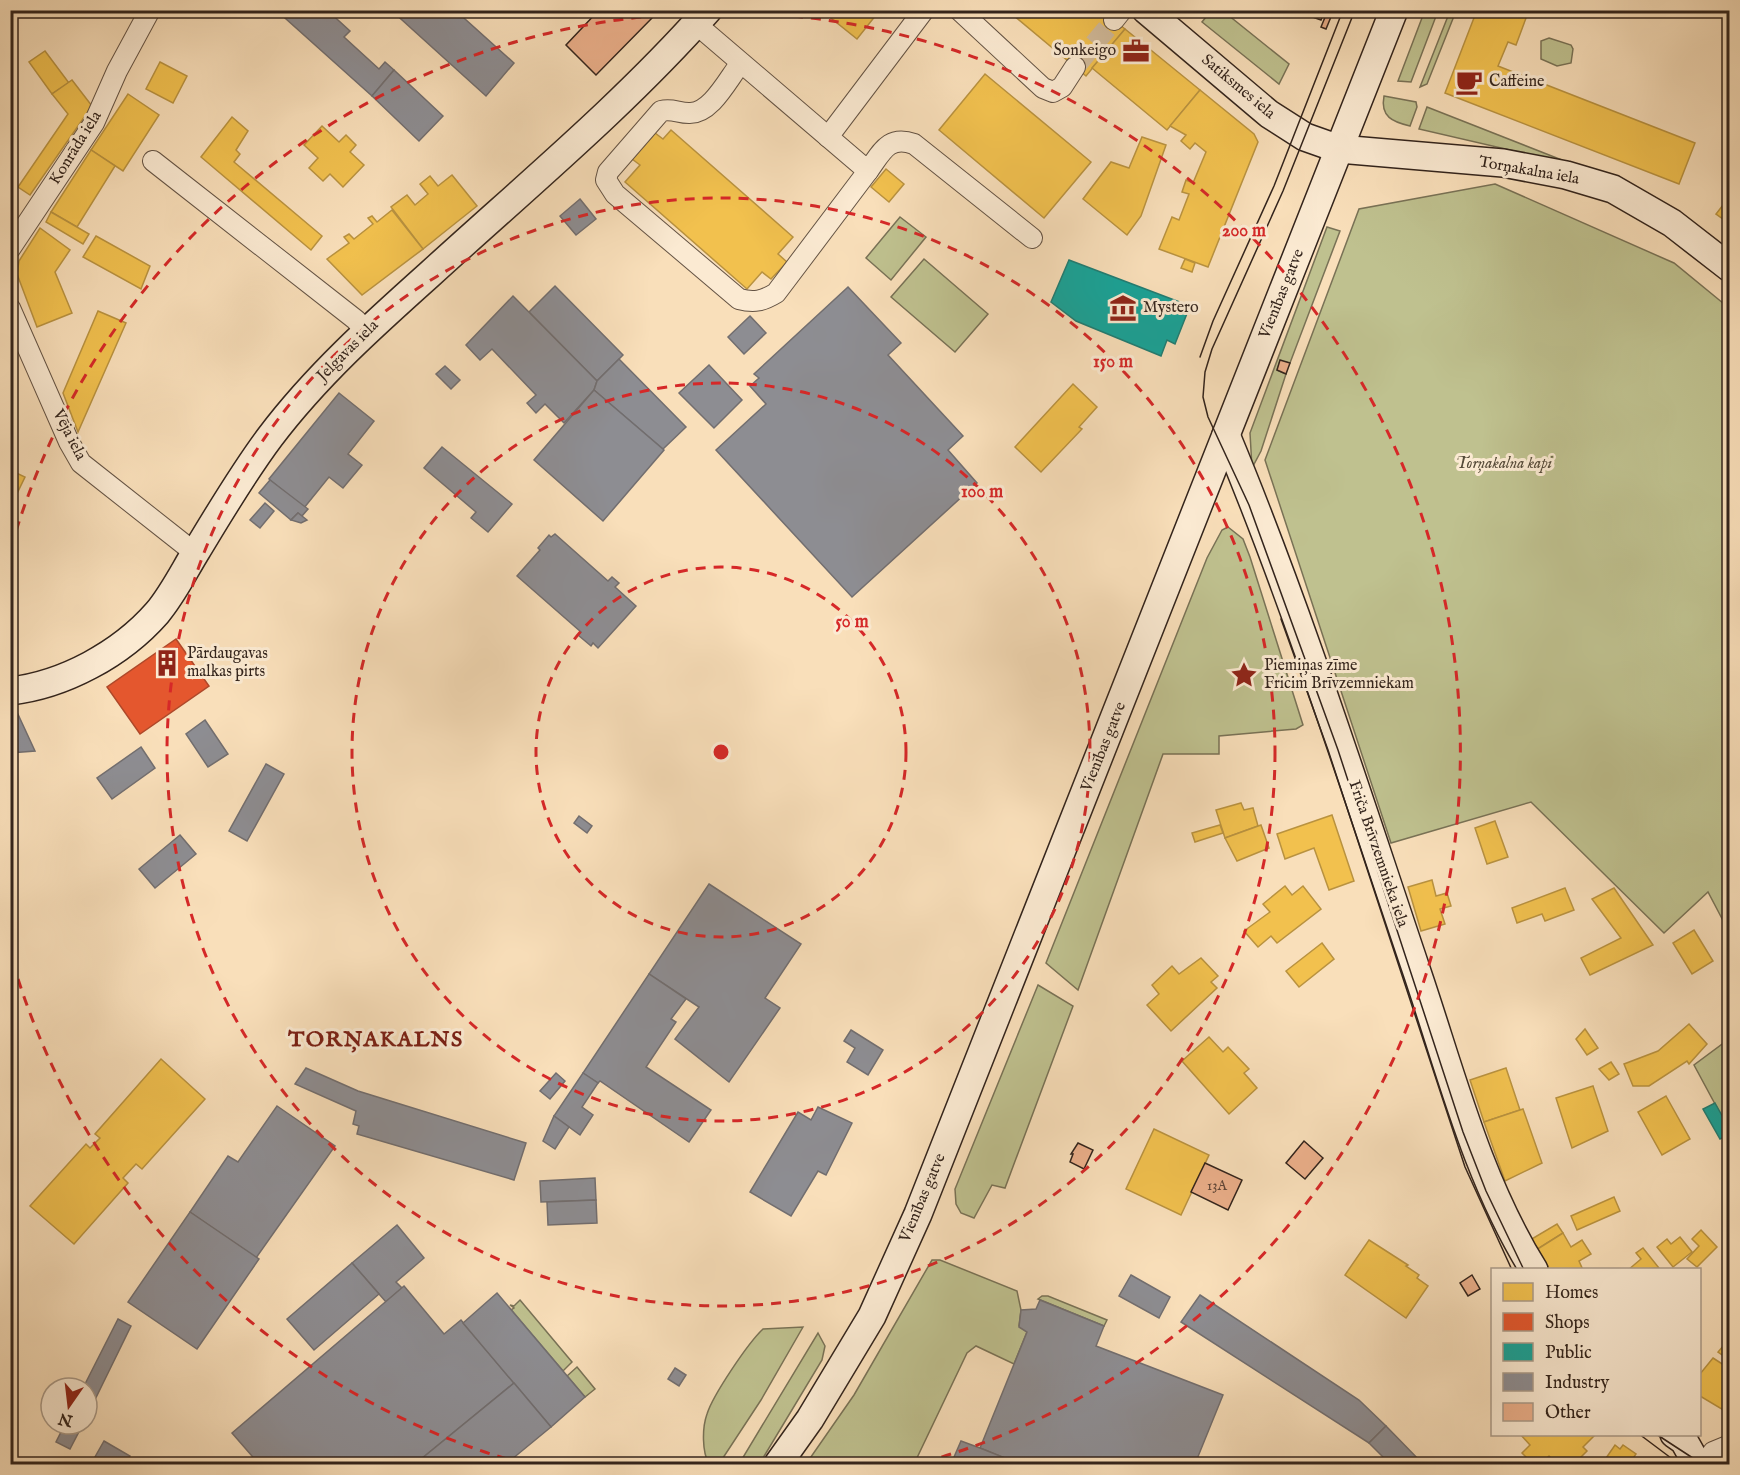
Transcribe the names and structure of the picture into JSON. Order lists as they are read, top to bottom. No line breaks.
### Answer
{"streets":{"street":["Satiksmes iela","Konrāda iela","Torņakalna iela","Vienības gatve","Jelgavas iela","Vēja iela","Friča Brīvzemnieka iela"]},"crossings":[["Satiksmes iela","Torņakalna iela"],["Satiksmes iela","Vienības gatve"],["Torņakalna iela","Vienības gatve"],["Vienības gatve","Friča Brīvzemnieka iela"],["Jelgavas iela","Vēja iela"]],"districts":["TORŅAKALNS"],"parks":["Torņakalna kapi"],"places":{"office":["Sonkeigo"],"cafe":["Caffeine"],"museum":["Mystero"],"building":["Pārdaugavas malkas pirts"],"place":["Piemiņas zīme Fricim Brīvzemniekam"]},"house_numbers":["13A"],"legend":["Homes","Shops","Public","Industry","Other"],"north":"bottom","rings":["200 m","150 m","100 m","50 m"]}
